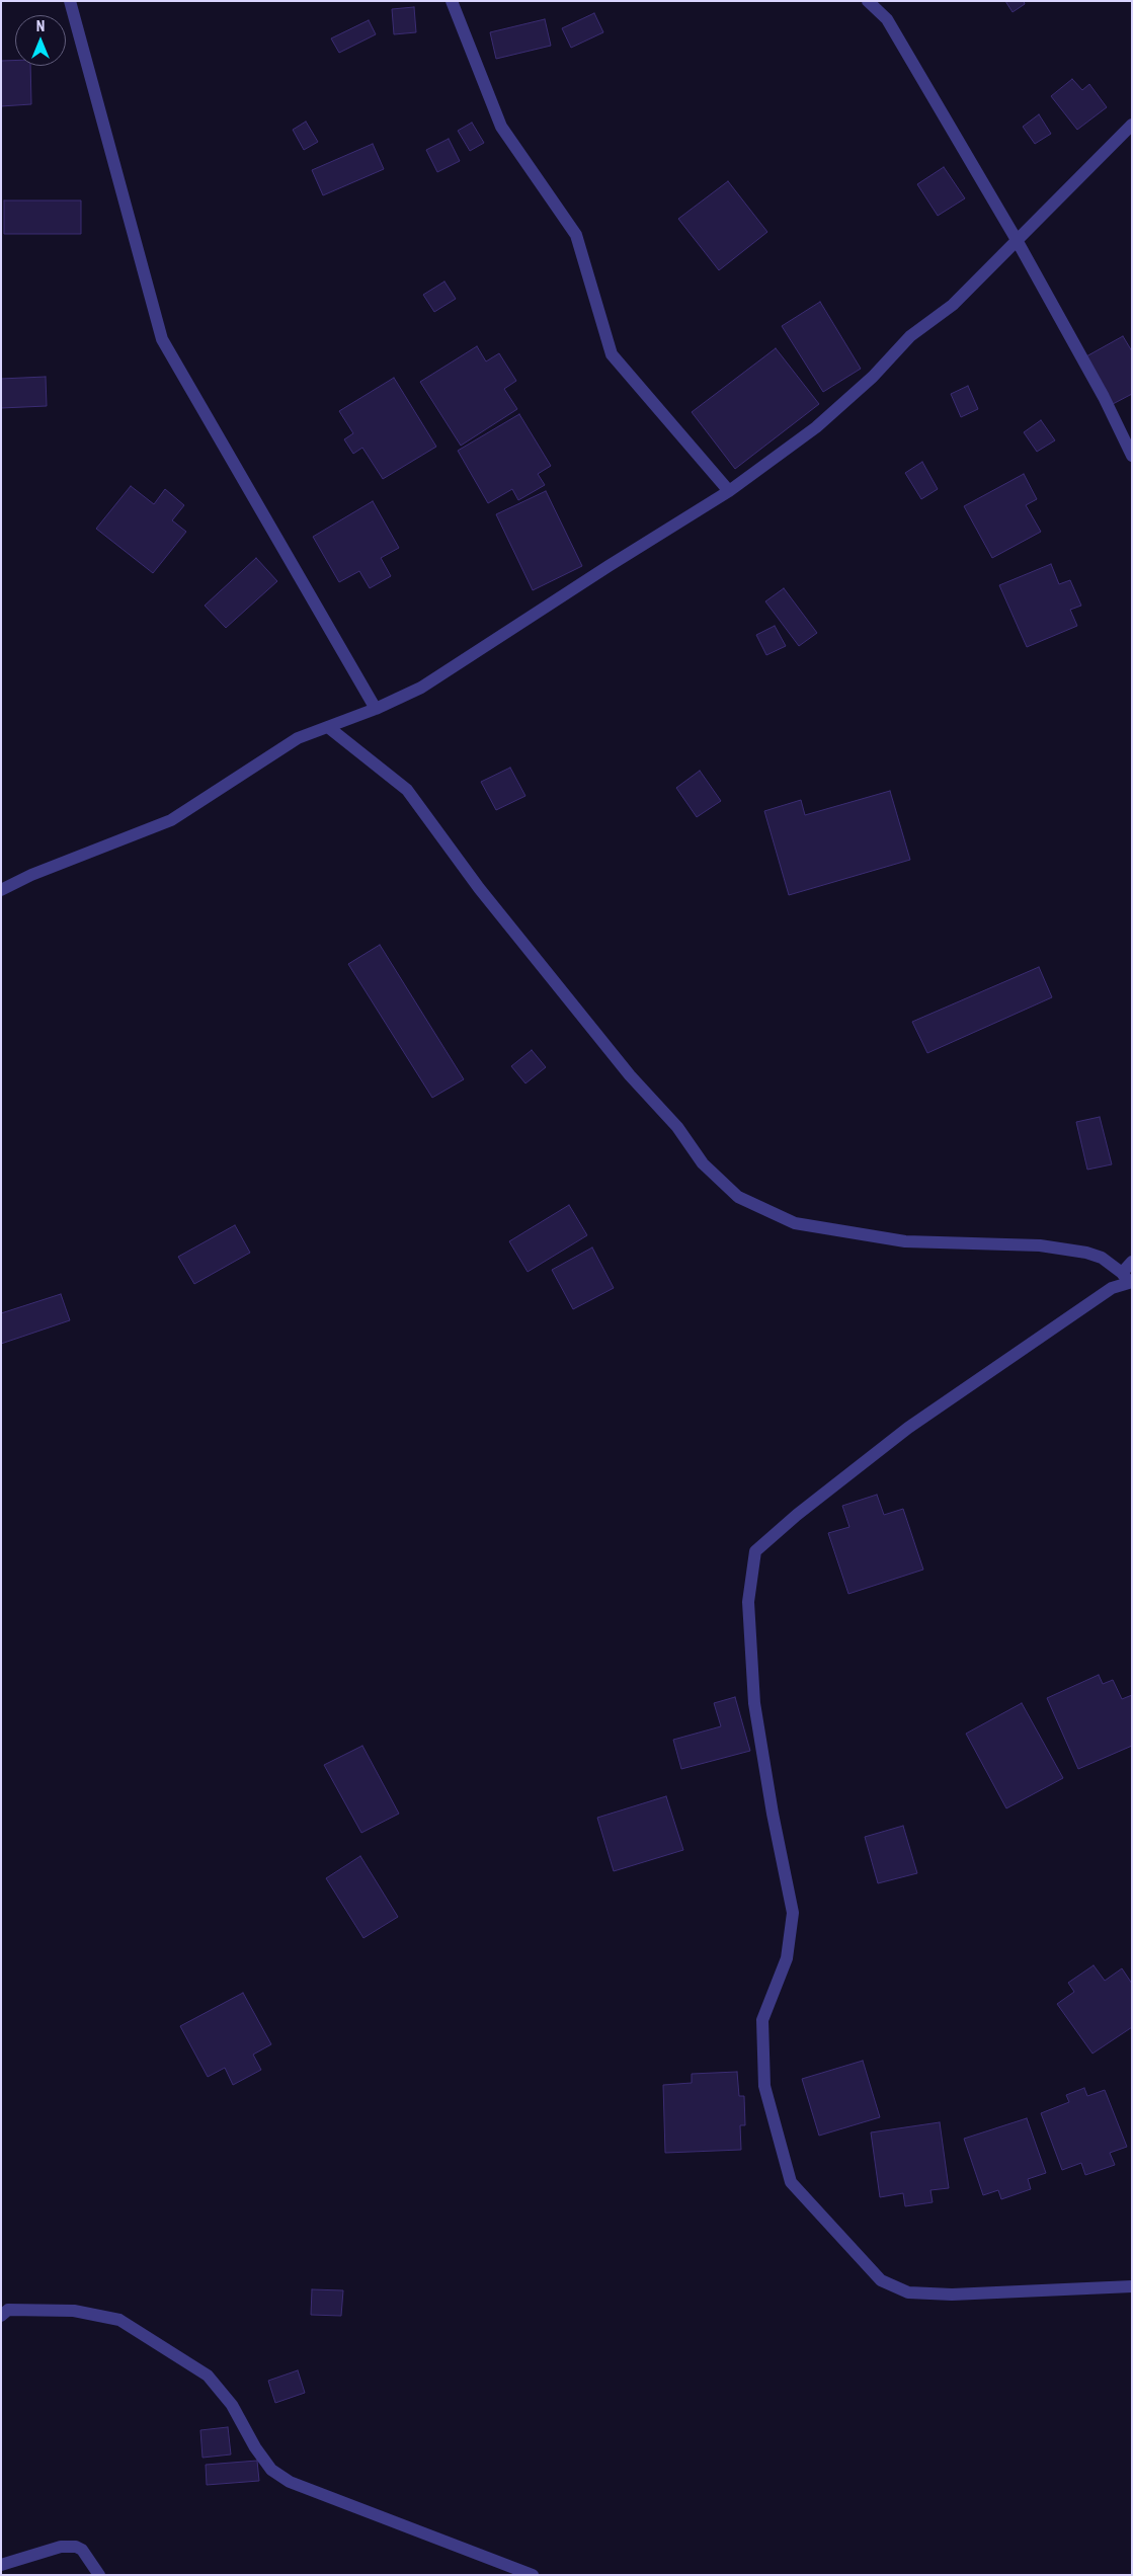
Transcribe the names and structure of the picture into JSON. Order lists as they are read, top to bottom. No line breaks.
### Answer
{"north":"top"}
